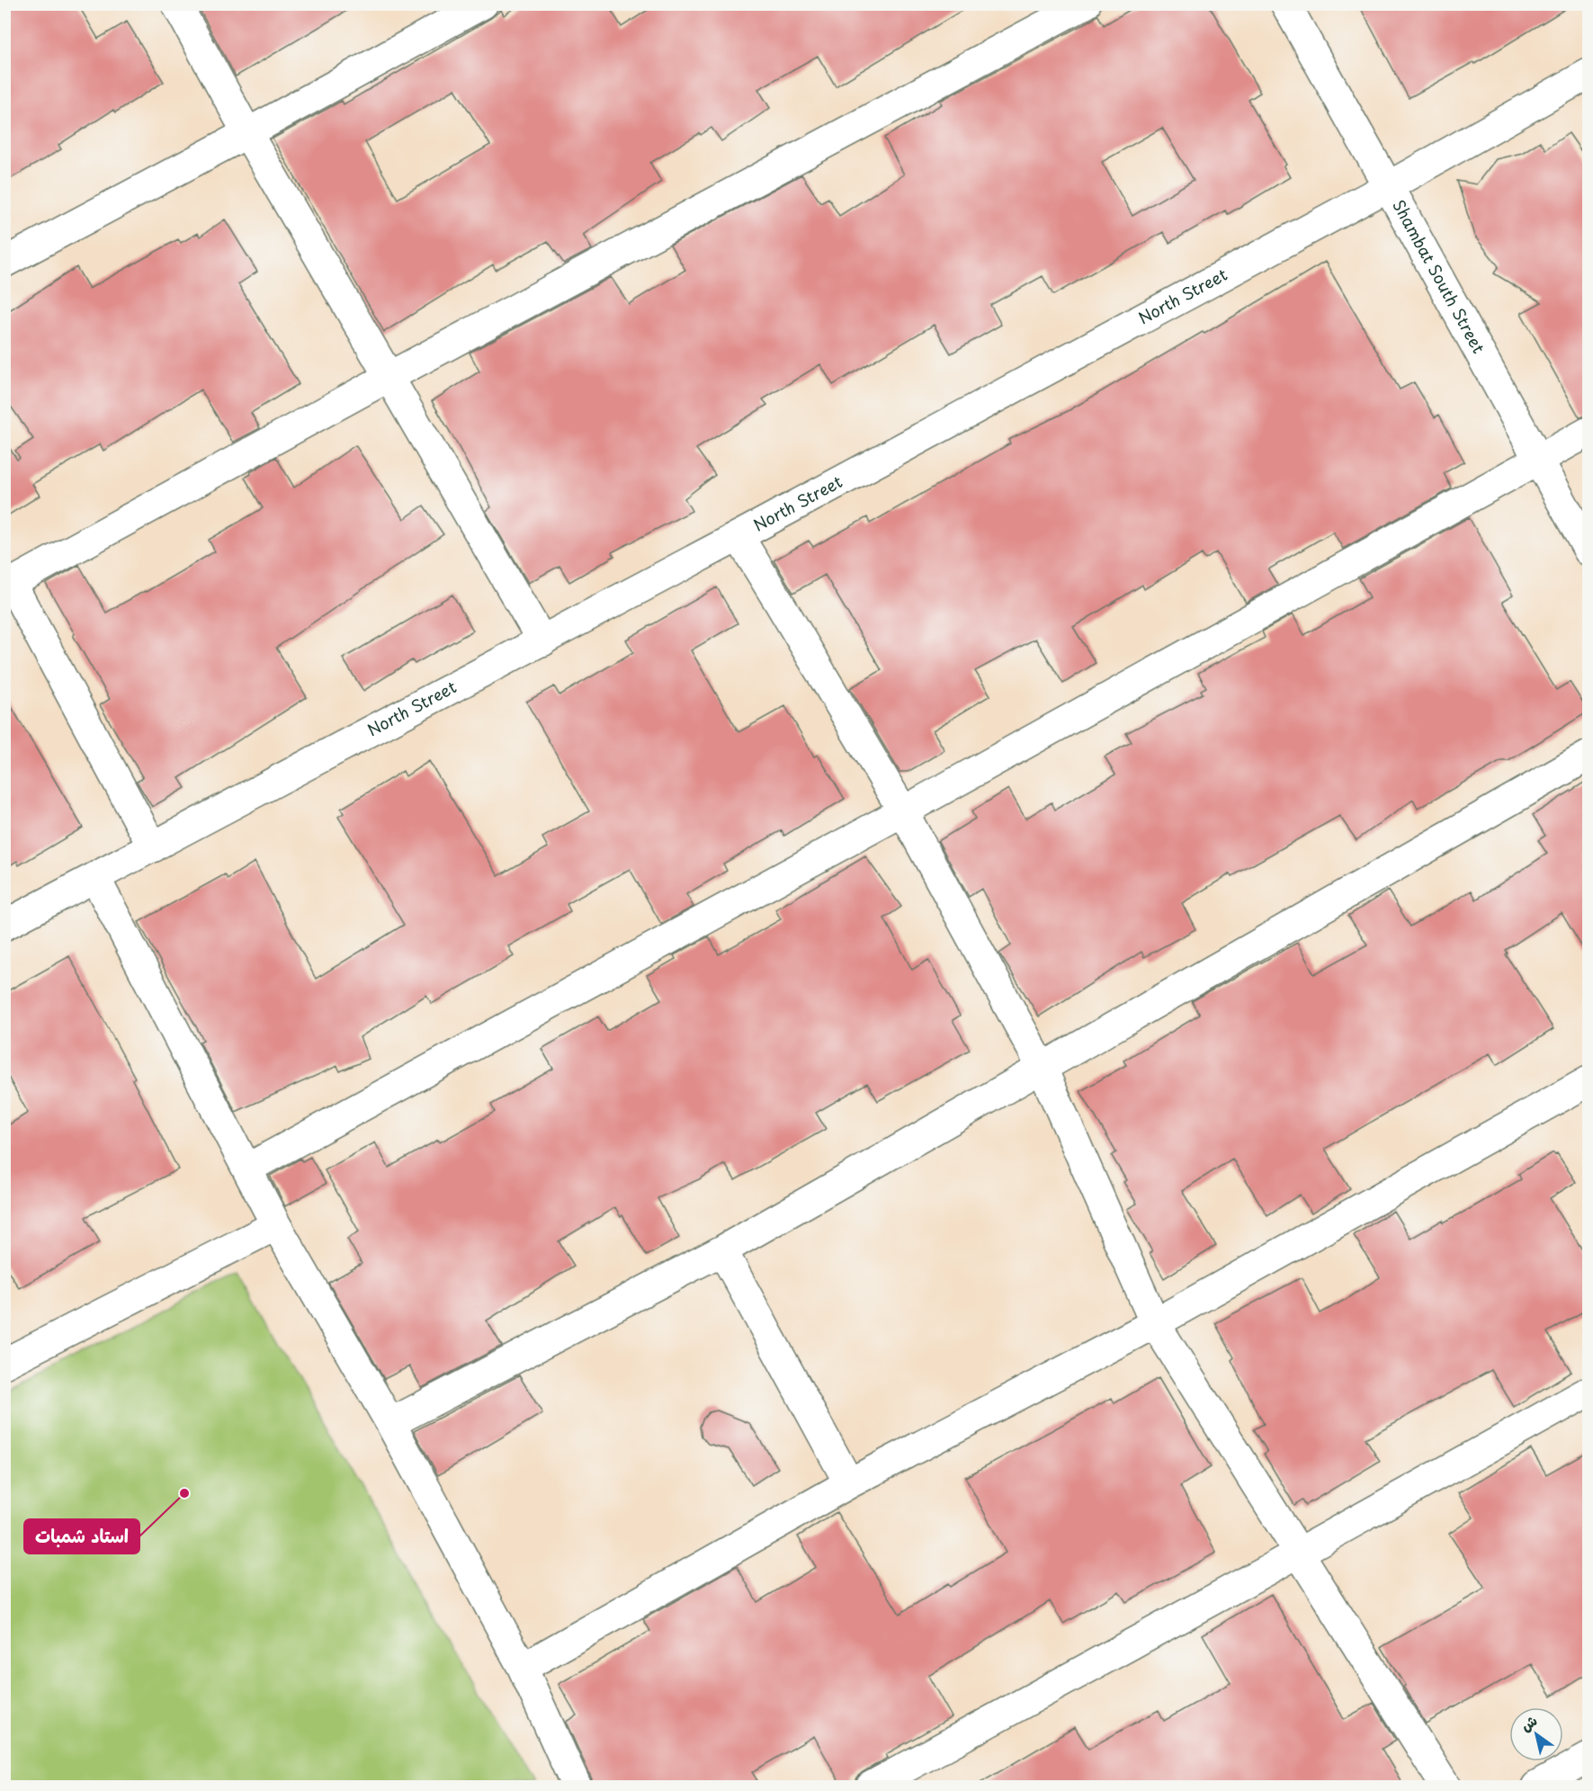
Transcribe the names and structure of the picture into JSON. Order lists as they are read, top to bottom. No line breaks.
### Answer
{"streets":{"street":["Shambat South Street","North Street"]},"crossings":[["Shambat South Street","North Street"]],"places":["استاد شمبات"],"north":"top left"}
